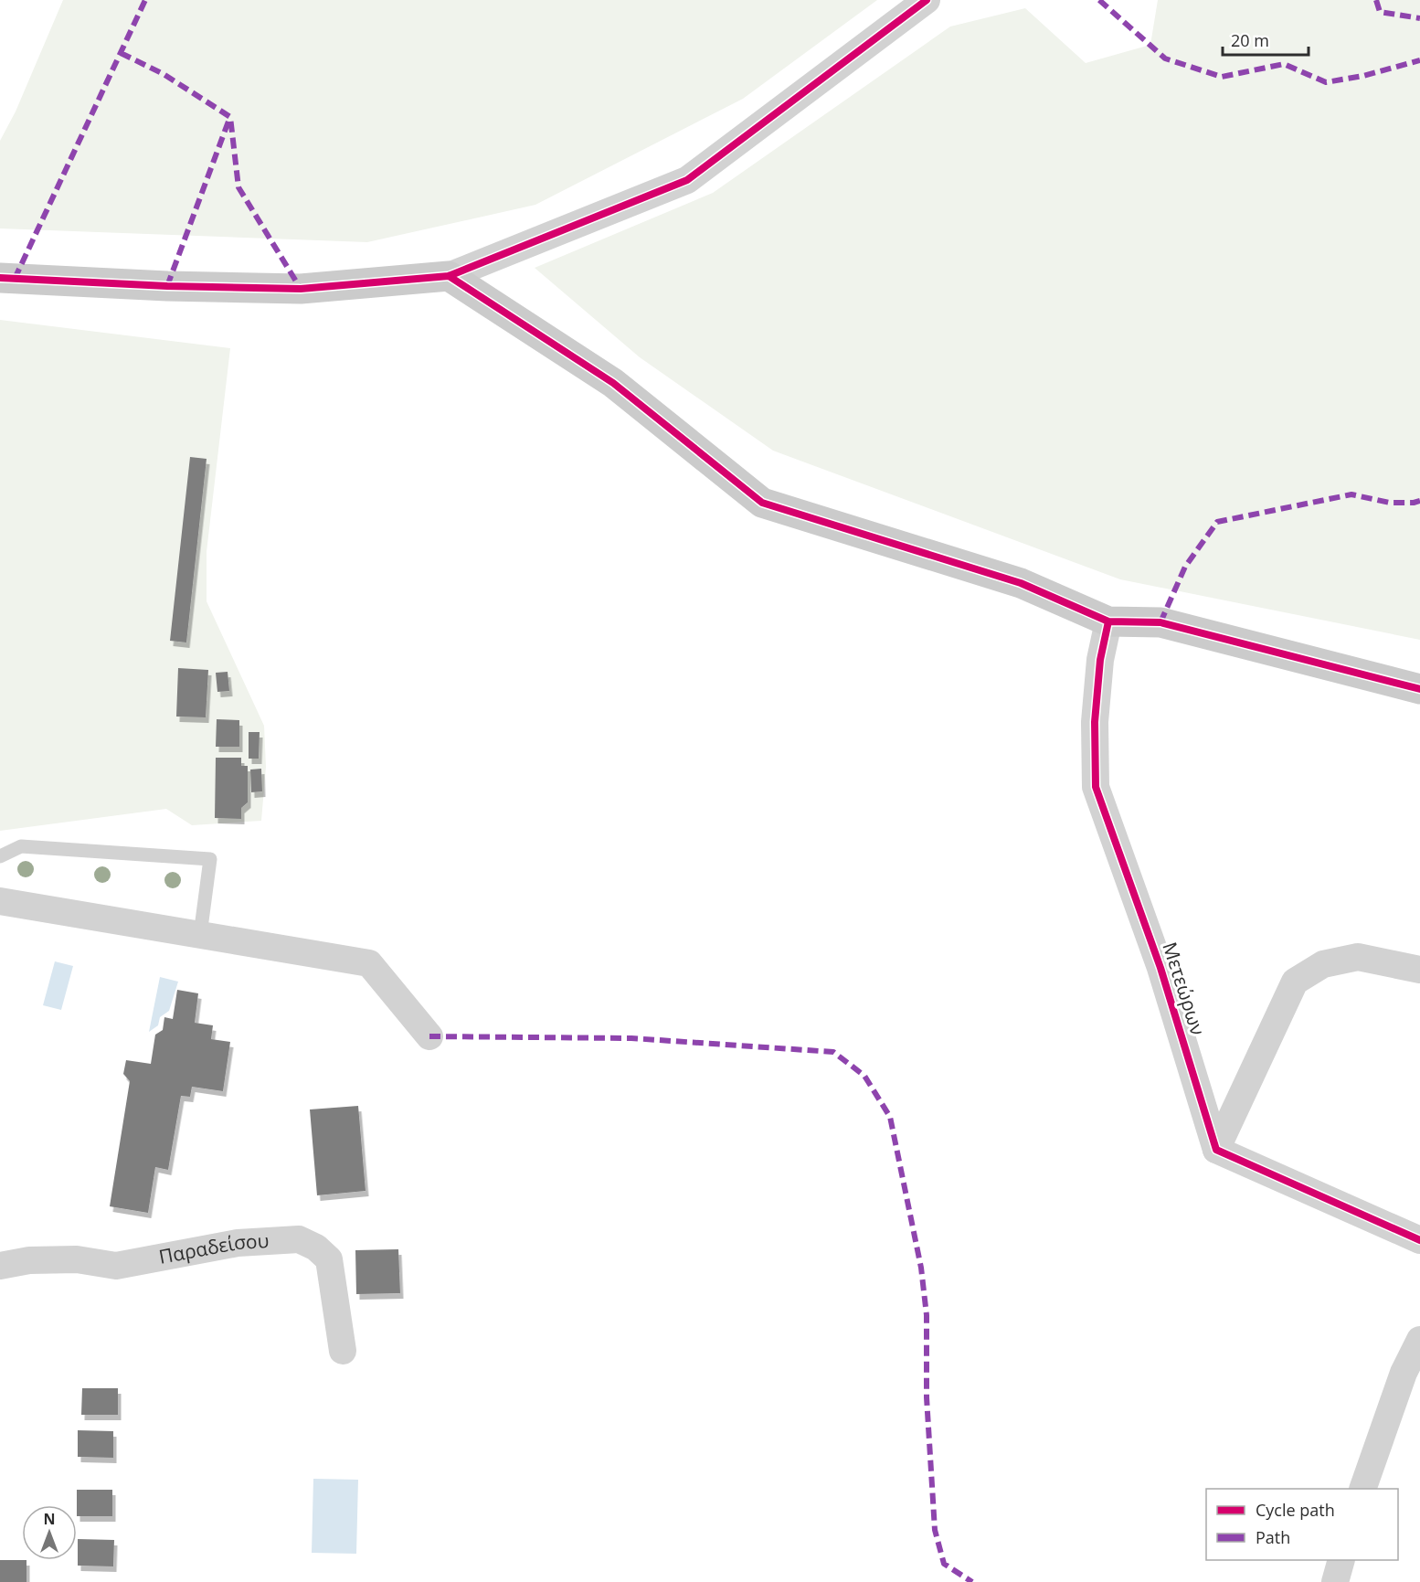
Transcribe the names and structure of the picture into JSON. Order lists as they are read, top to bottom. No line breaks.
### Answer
{"streets":{"street":["Μετεώρων","Παραδείσου"]},"legend":["Cycle path","Path"],"scale_bar":"20 m","north":"top"}
